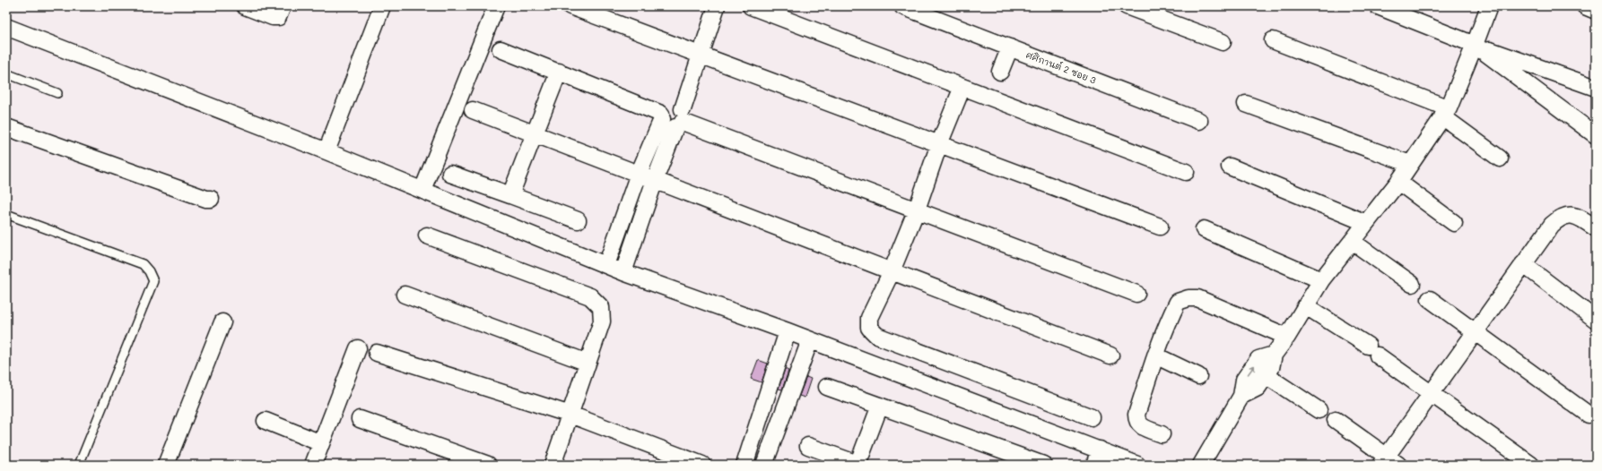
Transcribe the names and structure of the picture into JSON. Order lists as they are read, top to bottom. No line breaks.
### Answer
{"streets":{"street":["ศศิกานต์ 2 ซอย 3"]}}
